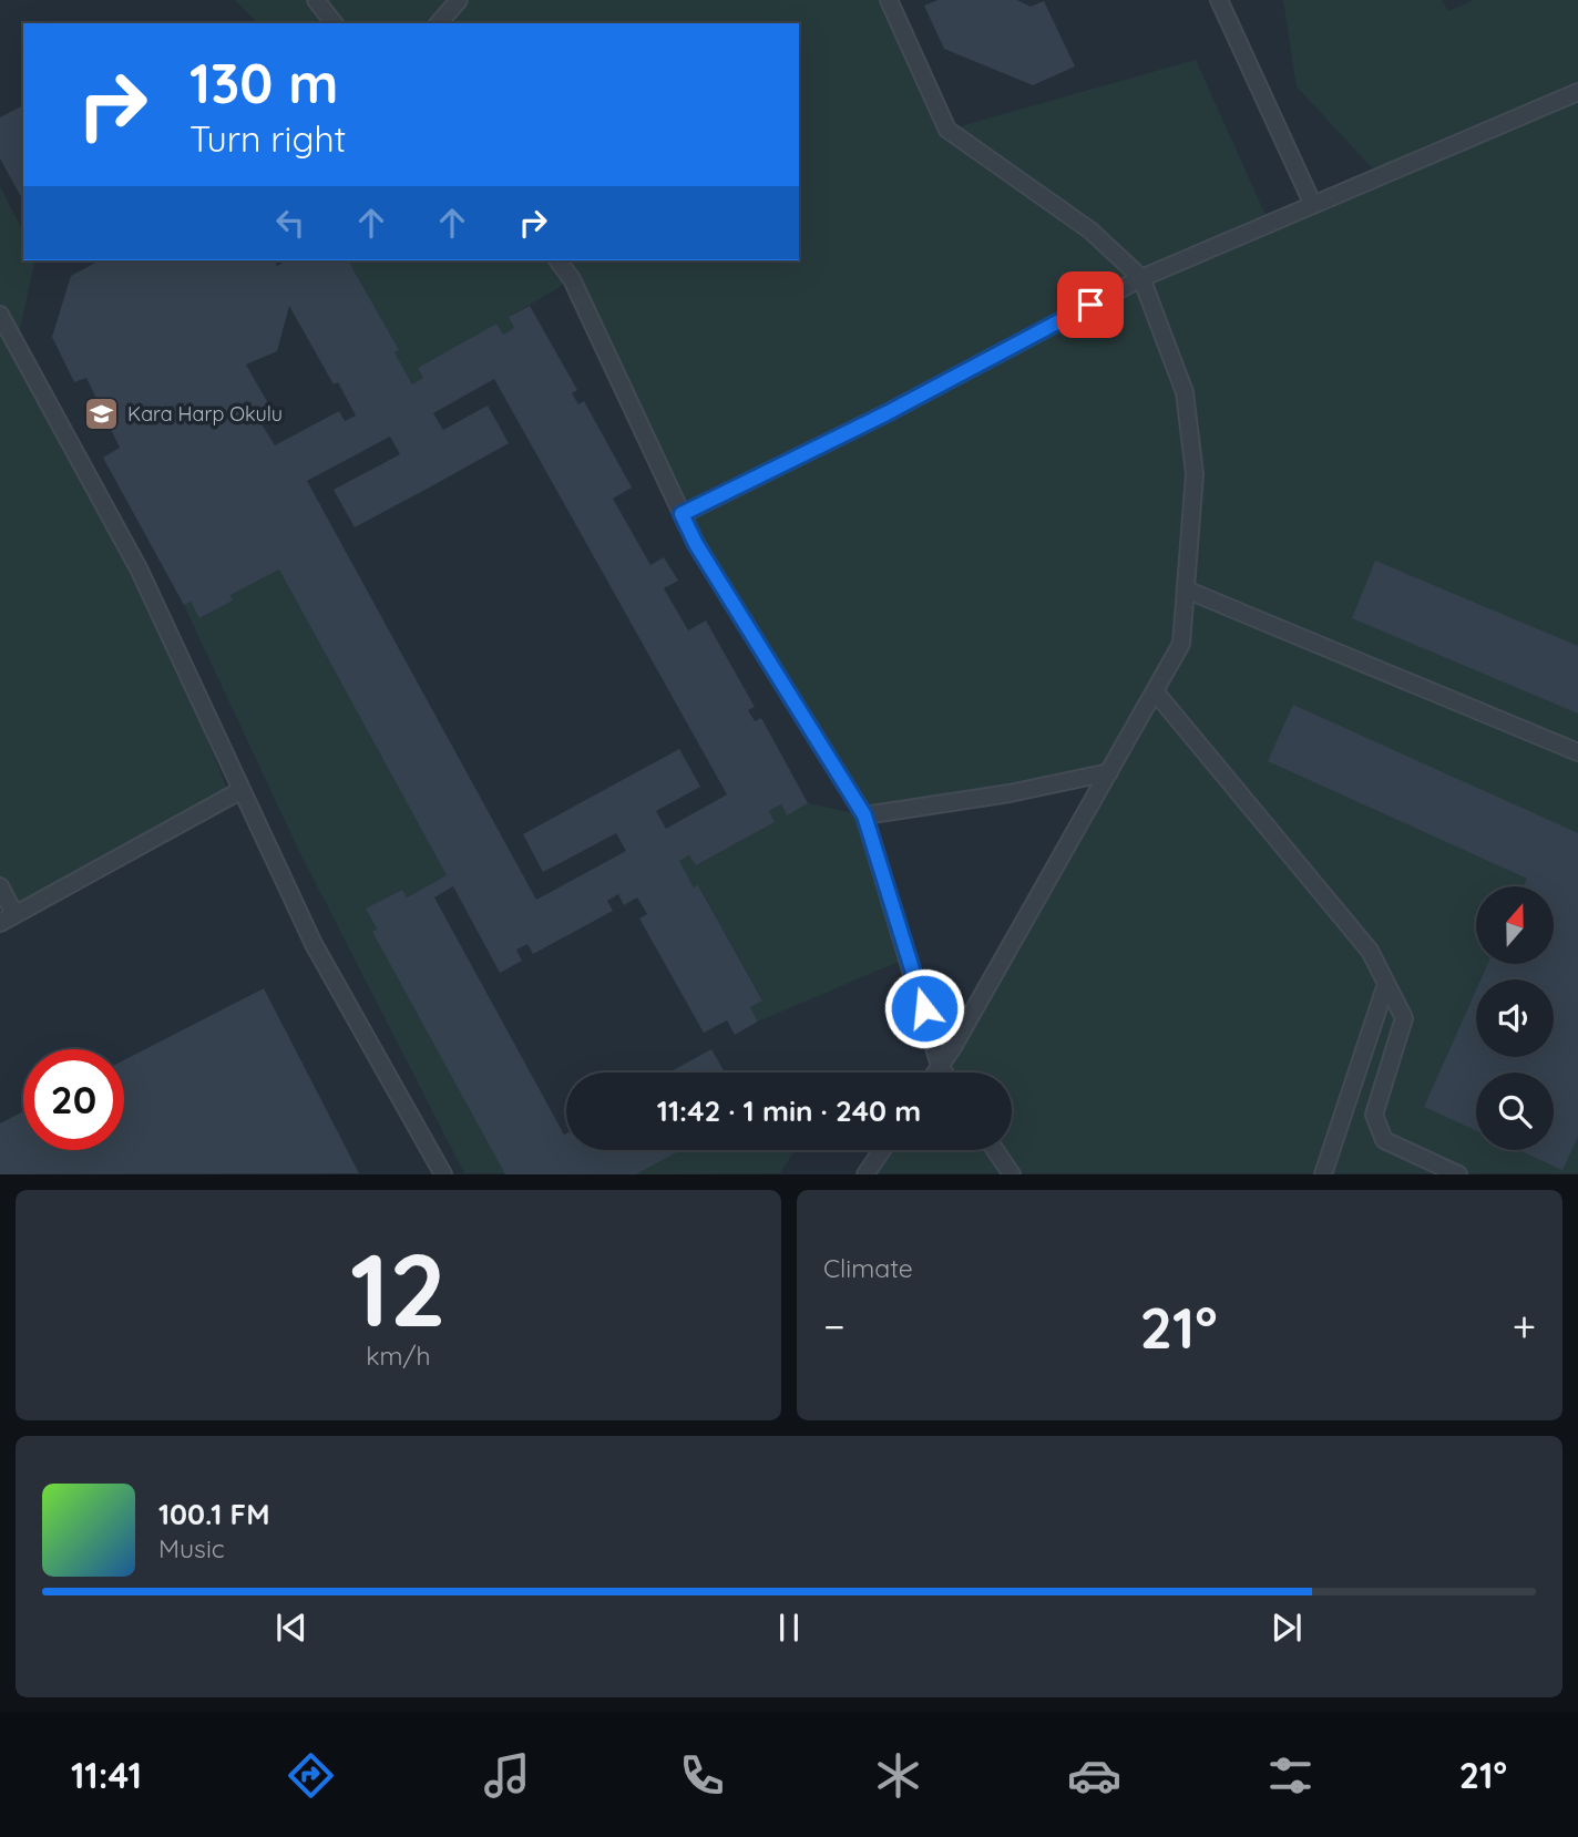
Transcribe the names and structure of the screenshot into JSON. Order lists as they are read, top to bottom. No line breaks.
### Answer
{"places":{"school or university":["Kara Harp Okulu"]},"north":"top","page":{"turn":["130 m","Turn right"],"limit":"20","trip":"11:42 · 1 min · 240 m","tile":[["12","km/h"],"Climate"],"heat":["−","21°","+"],"song":["100.1 FM","Music"],"tabs":["11:41","21°"]}}
